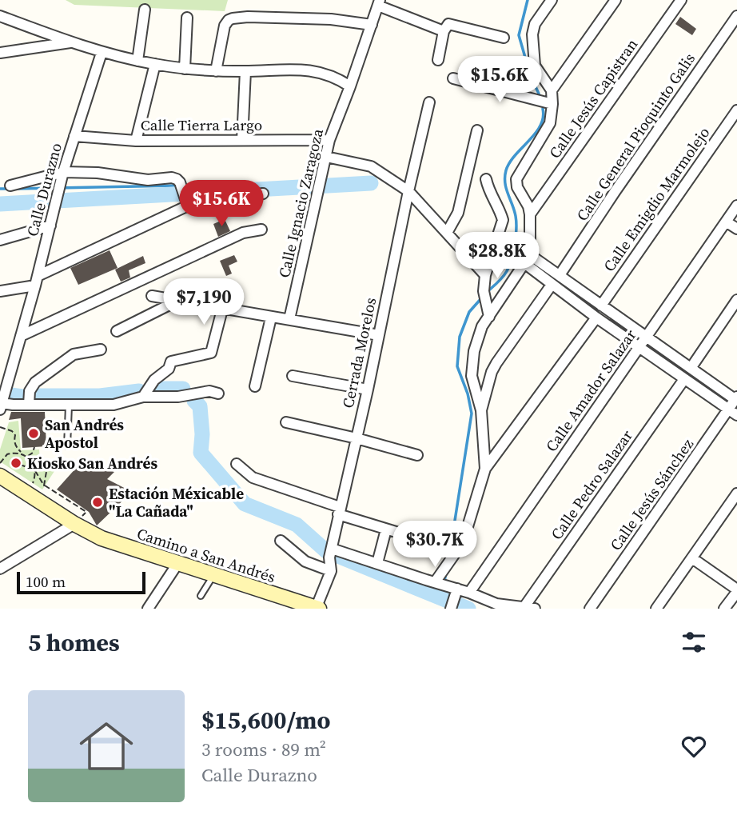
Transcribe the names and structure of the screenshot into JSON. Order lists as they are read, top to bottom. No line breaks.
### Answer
{"streets":{"street":["Calle Jesús Capistran","Calle Tierra Largo","Calle General Pioquinto Galis","Calle Durazno","Calle Emigdio Marmolejo","Calle Ignacio Zaragoza","Cerrada Morelos","Calle Amador Salazar","Calle Pedro Salazar","Calle Jesús Sánchez","Camino a San Andrés"]},"crossings":[["Calle Tierra Largo","Calle Durazno"],["Calle Tierra Largo","Calle Ignacio Zaragoza"],["Cerrada Morelos","Camino a San Andrés"]],"places":["San Andrés Apostol","Kiosko San Andrés","Estación Méxicable \"La Cañada\""],"scale_bar":"100 m","page":{"price":["$15.6K","$15.6K","$28.8K","$7,190","$30.7K"],"scale":"100 m","heading":"5 homes","list":[{"name":"$15,600/mo","note":"3 rooms · 89 m² · Calle Durazno"}]}}
